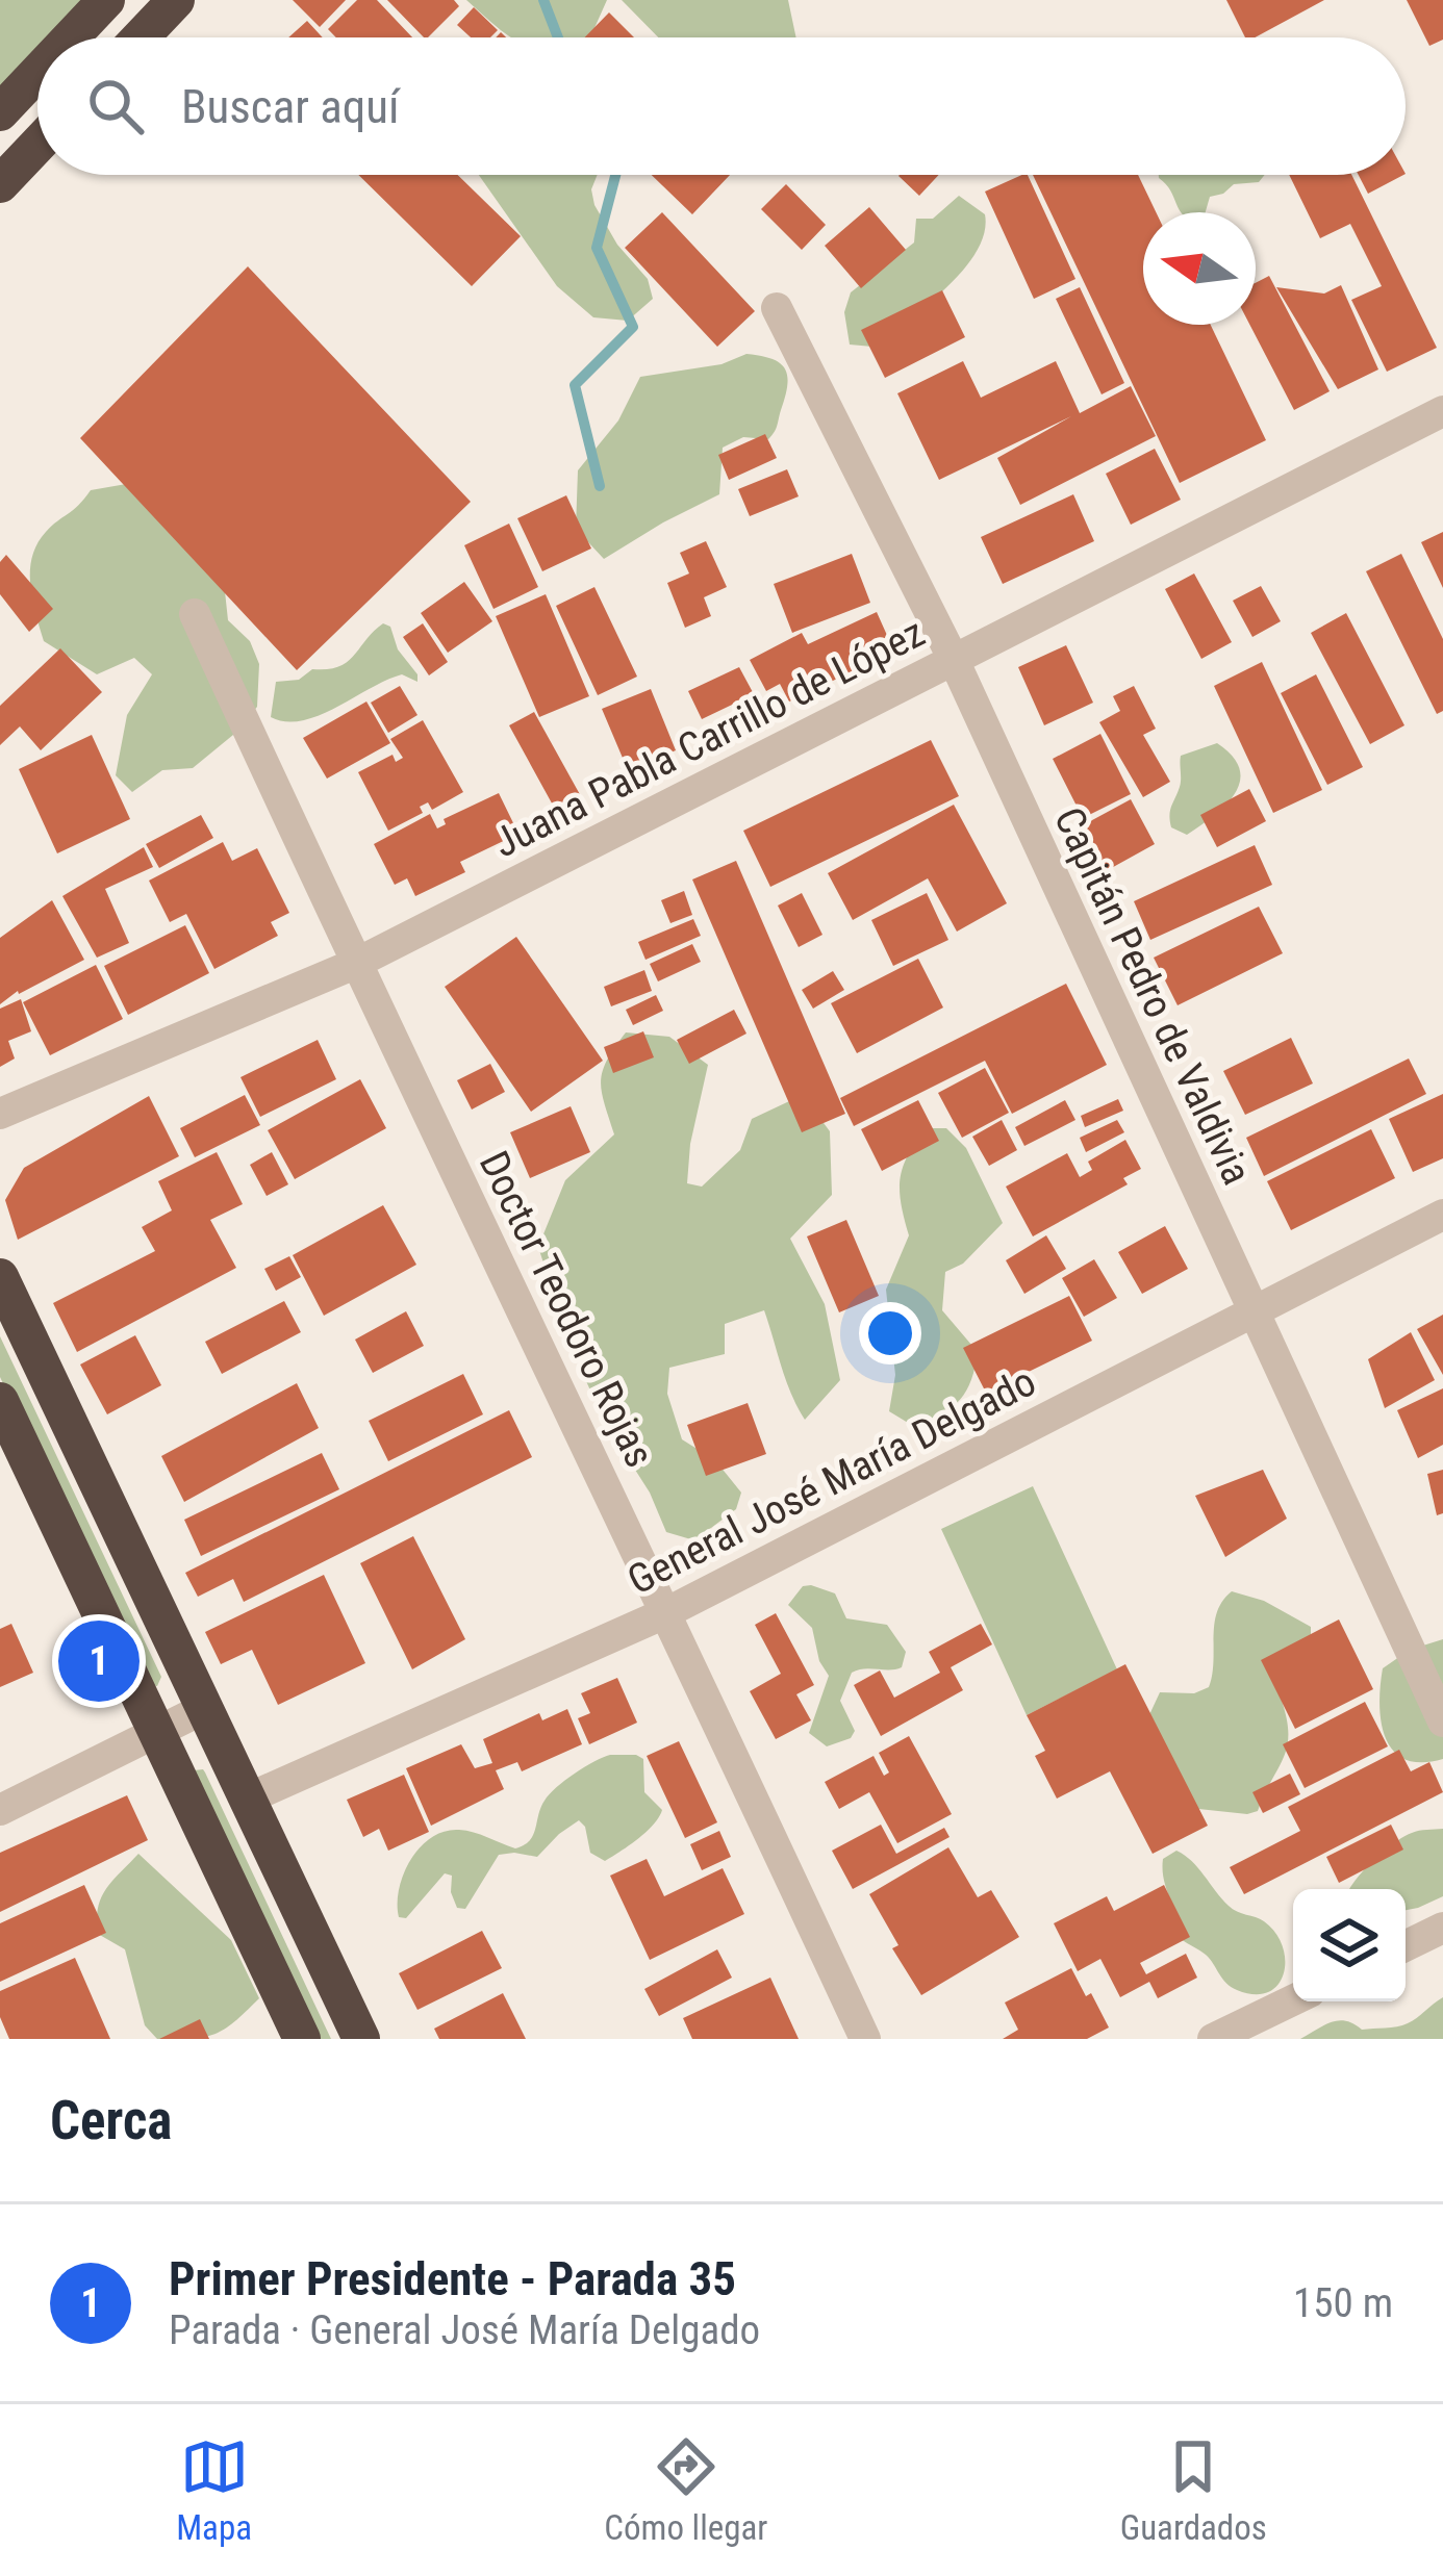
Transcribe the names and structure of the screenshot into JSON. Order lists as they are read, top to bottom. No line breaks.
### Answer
{"streets":{"street":["Juana Pabla Carrillo de López","Capitán Pedro de Valdivia","Doctor Teodoro Rojas","General José María Delgado"]},"crossings":[["Juana Pabla Carrillo de López","Capitán Pedro de Valdivia"],["Juana Pabla Carrillo de López","Doctor Teodoro Rojas"],["Capitán Pedro de Valdivia","General José María Delgado"],["Doctor Teodoro Rojas","General José María Delgado"]],"north":"left","page":{"search":"Buscar aquí","pins":"1","heading":"Cerca","list":[{"mark":"1","name":"Primer Presidente - Parada 35","note":"Parada · General José María Delgado","value":"150 m"}],"nav":["Mapa","Cómo llegar","Guardados"]}}
